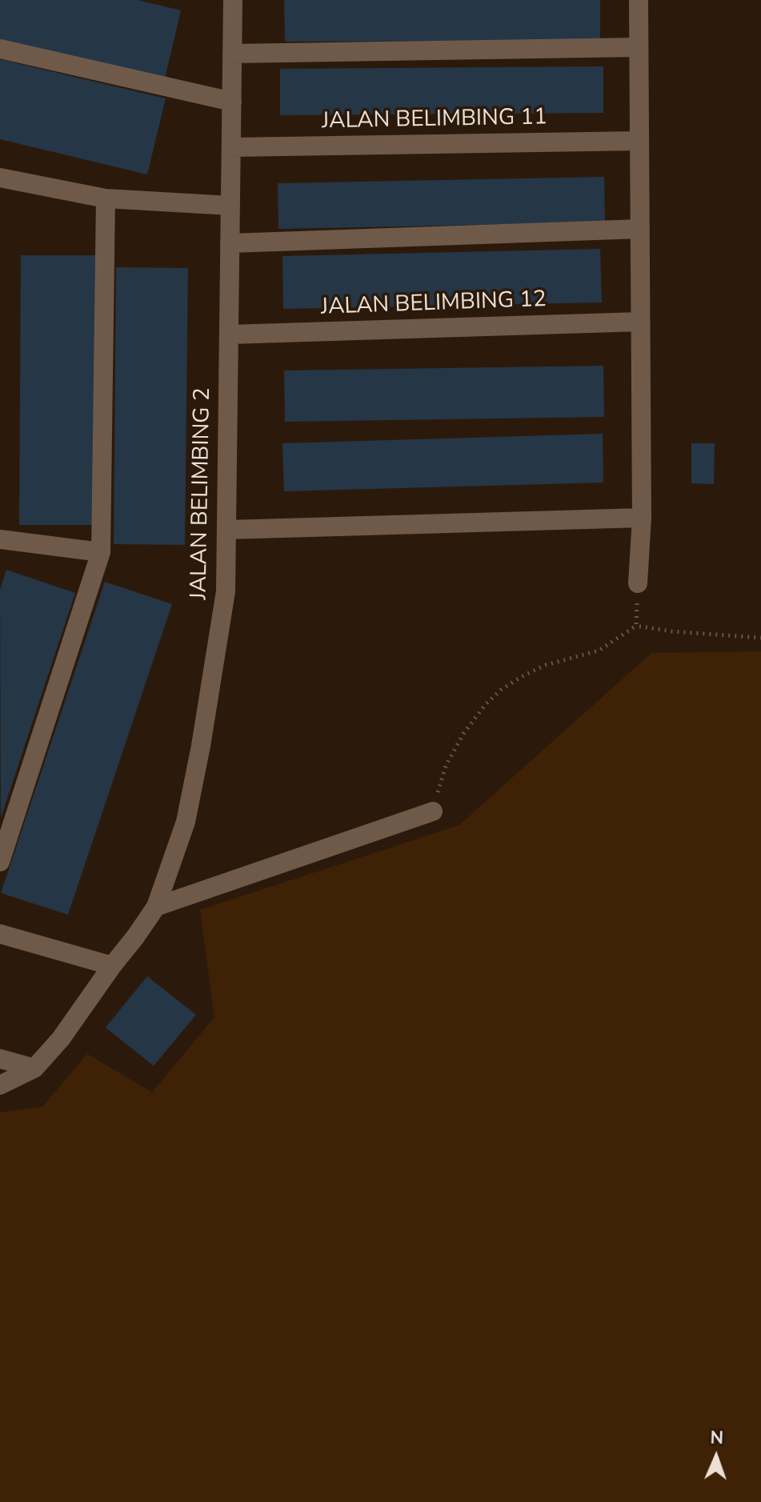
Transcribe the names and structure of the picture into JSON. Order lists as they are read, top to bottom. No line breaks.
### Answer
{"streets":{"street":["JALAN BELIMBING 11","JALAN BELIMBING 12","JALAN BELIMBING 2"]},"crossings":[["JALAN BELIMBING 11","JALAN BELIMBING 2"],["JALAN BELIMBING 12","JALAN BELIMBING 2"]],"north":"top"}
